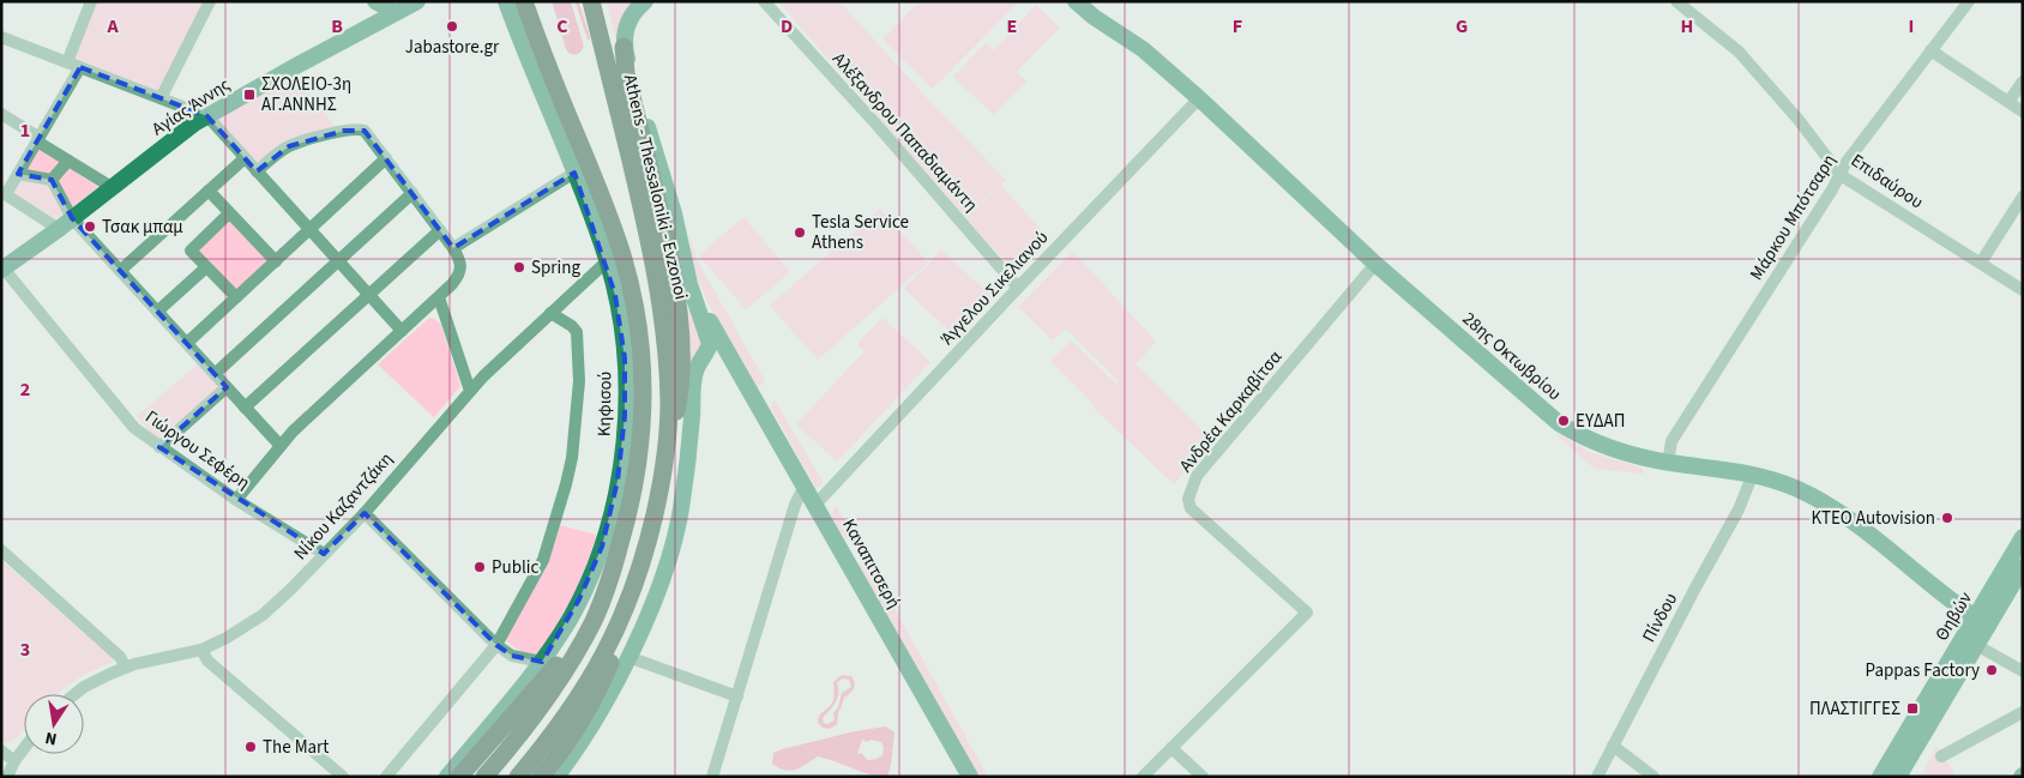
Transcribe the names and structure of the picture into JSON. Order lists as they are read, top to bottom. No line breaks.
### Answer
{"streets":{"highway":["Athens - Thessaloniki - Evzonoi"],"street":["Αγίας Άννης","Αλέξανδρου Παπαδιαμάντη","Επιδαύρου","Μάρκου Μπότσαρη","Άγγελου Σικελιανού","28ης Οκτωβρίου","Κηφισού","Ανδρέα Καρκαβίτσα","Γιώργου Σεφέρη","Νίκου Καζαντζάκη","Καναπιτσερή","Θηβών","Πίνδου"]},"crossings":[["Αγίας Άννης","Γιώργου Σεφέρη"],["Αλέξανδρου Παπαδιαμάντη","Άγγελου Σικελιανού"],["Επιδαύρου","Μάρκου Μπότσαρη"],["Μάρκου Μπότσαρη","28ης Οκτωβρίου"],["Άγγελου Σικελιανού","28ης Οκτωβρίου"],["Άγγελου Σικελιανού","Καναπιτσερή"],["28ης Οκτωβρίου","Ανδρέα Καρκαβίτσα"],["28ης Οκτωβρίου","Θηβών"],["28ης Οκτωβρίου","Πίνδου"],["Κηφισού","Νίκου Καζαντζάκη"],["Γιώργου Σεφέρη","Νίκου Καζαντζάκη"]],"places":{"other":["Jabastore.gr","Τσακ μπαμ","Tesla Service Athens","Spring","ΕΥΔΑΠ","ΚΤΕΟ Autovision","Public","Pappas Factory","The Mart"],"transit":["ΣΧΟΛΕΙΟ-3η ΑΓ.ΑΝΝΗΣ","ΠΛΑΣΤΙΓΓΕΣ"]},"north":"bottom","grid":{"columns":["A","B","C","D","E","F","G","H","I"],"rows":["1","2","3"]}}
